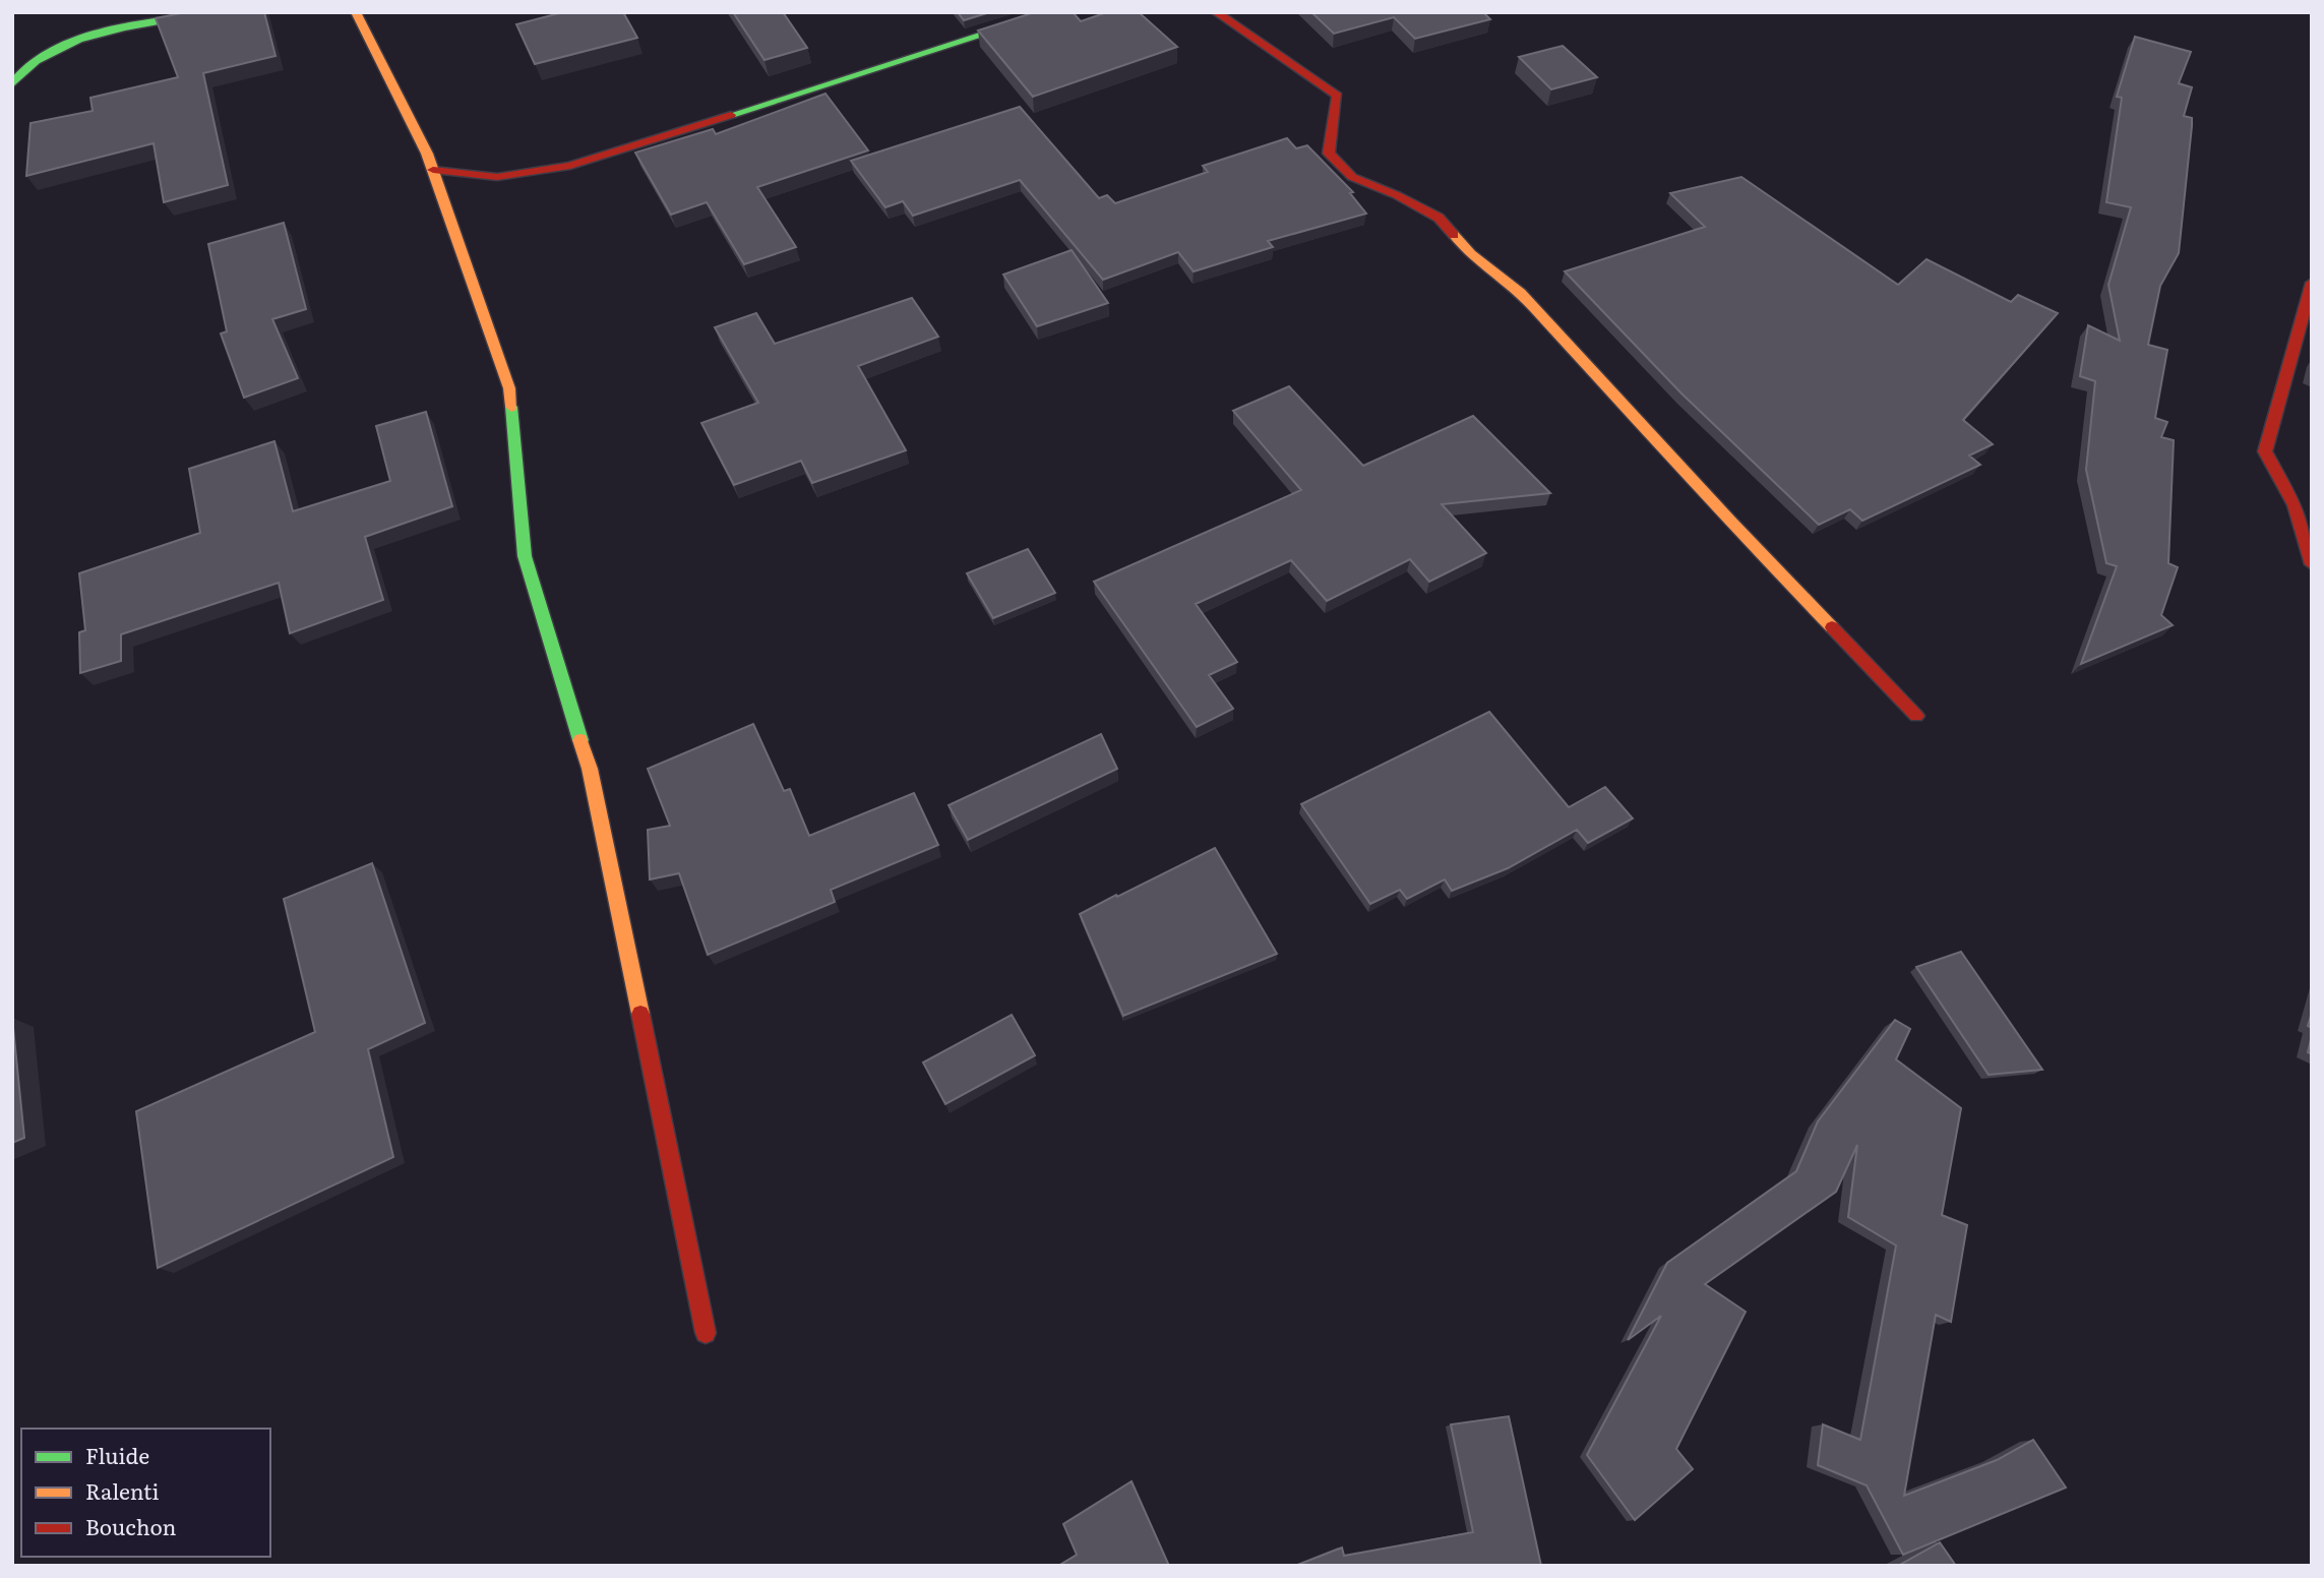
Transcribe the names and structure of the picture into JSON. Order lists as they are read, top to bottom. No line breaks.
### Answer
{"legend":["Fluide","Ralenti","Bouchon"]}
